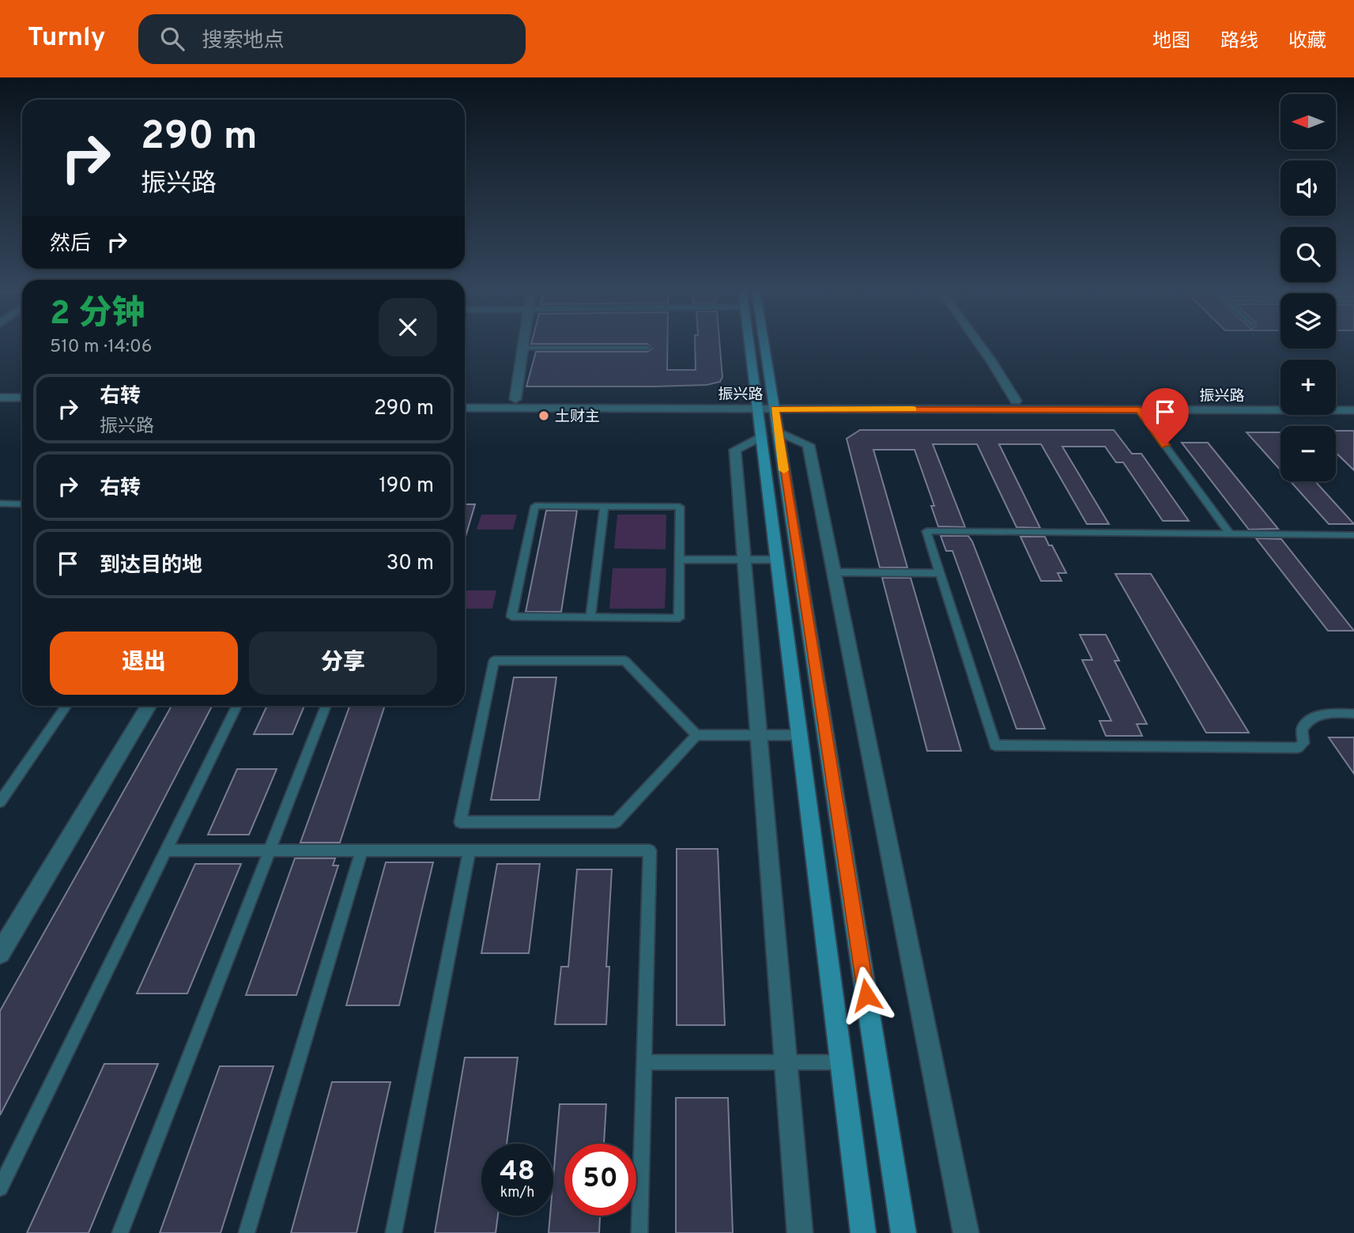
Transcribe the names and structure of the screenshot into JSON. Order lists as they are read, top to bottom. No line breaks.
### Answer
{"streets":{"street":["振兴路"]},"places":["土财主"],"north":"left","page":{"header":"Turnly","search":"搜索地点","nav":["地图","路线","收藏"],"map_buttons":["+","−"],"turn":["290 m","振兴路"],"then":"然后","heading":["2 分钟","510 m · 14:06"],"list":[{"name":"右转","note":"振兴路","value":"290 m"},{"name":"右转","value":"190 m"},{"name":"到达目的地","value":"30 m"}],"buttons":["退出","分享"],"speed":"48 km/h","limit":"50"}}
